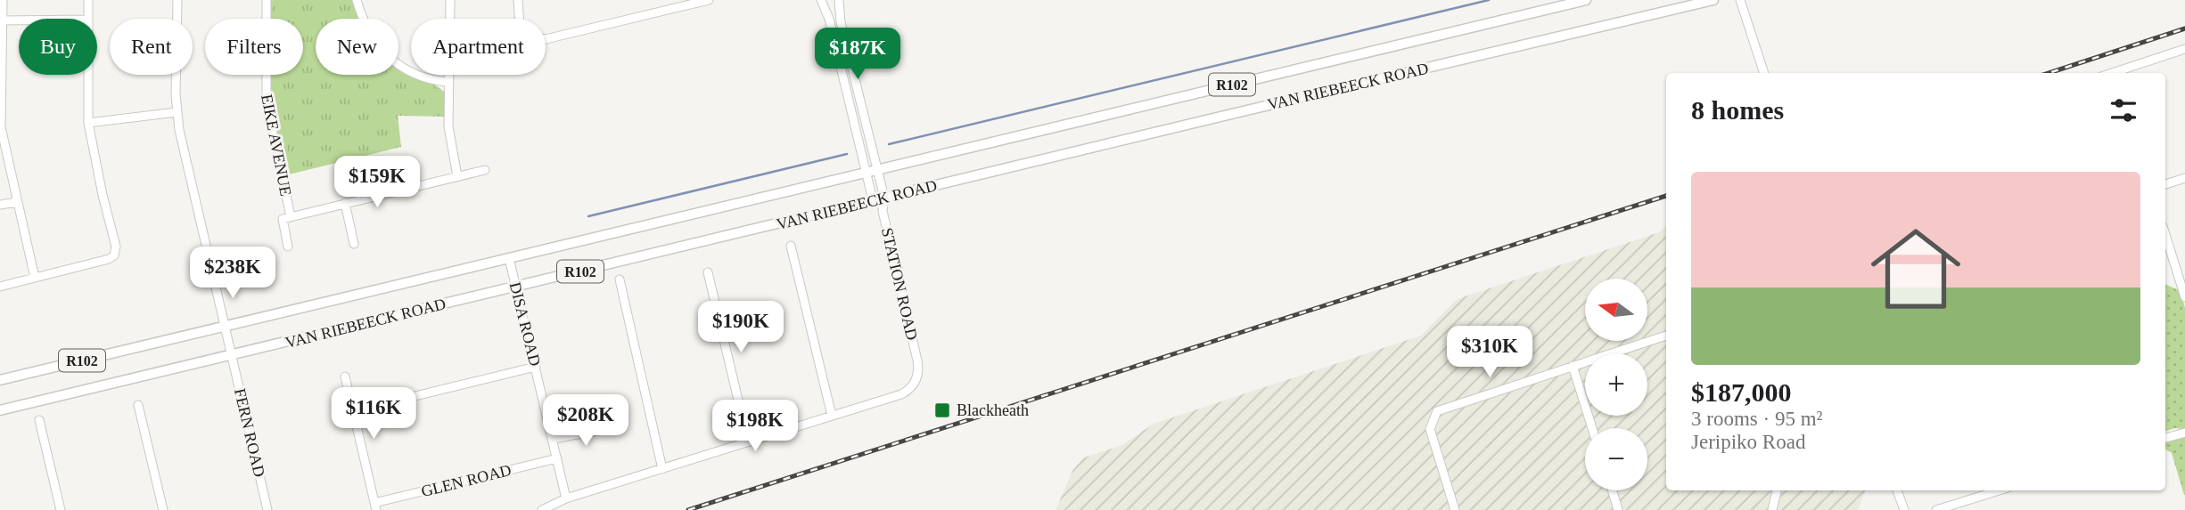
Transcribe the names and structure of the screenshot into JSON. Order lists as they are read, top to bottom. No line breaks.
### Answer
{"streets":{"main road":["R102","VAN RIEBEECK ROAD"],"street":["EIKE AVENUE","STATION ROAD","DISA ROAD","FERN ROAD","GLEN ROAD"]},"crossings":[["VAN RIEBEECK ROAD","STATION ROAD"],["VAN RIEBEECK ROAD","DISA ROAD"],["VAN RIEBEECK ROAD","FERN ROAD"],["DISA ROAD","GLEN ROAD"]],"places":{"transit":["Blackheath"]},"north":"left","page":{"chip":["Buy","Rent","Filters","New","Apartment"],"price":["$187K","$159K","$238K","$190K","$310K","$116K","$208K","$198K"],"heading":"8 homes","list":[{"name":"$187,000","note":"3 rooms · 95 m² · Jeripiko Road"}],"map_buttons":["+","−"]}}
